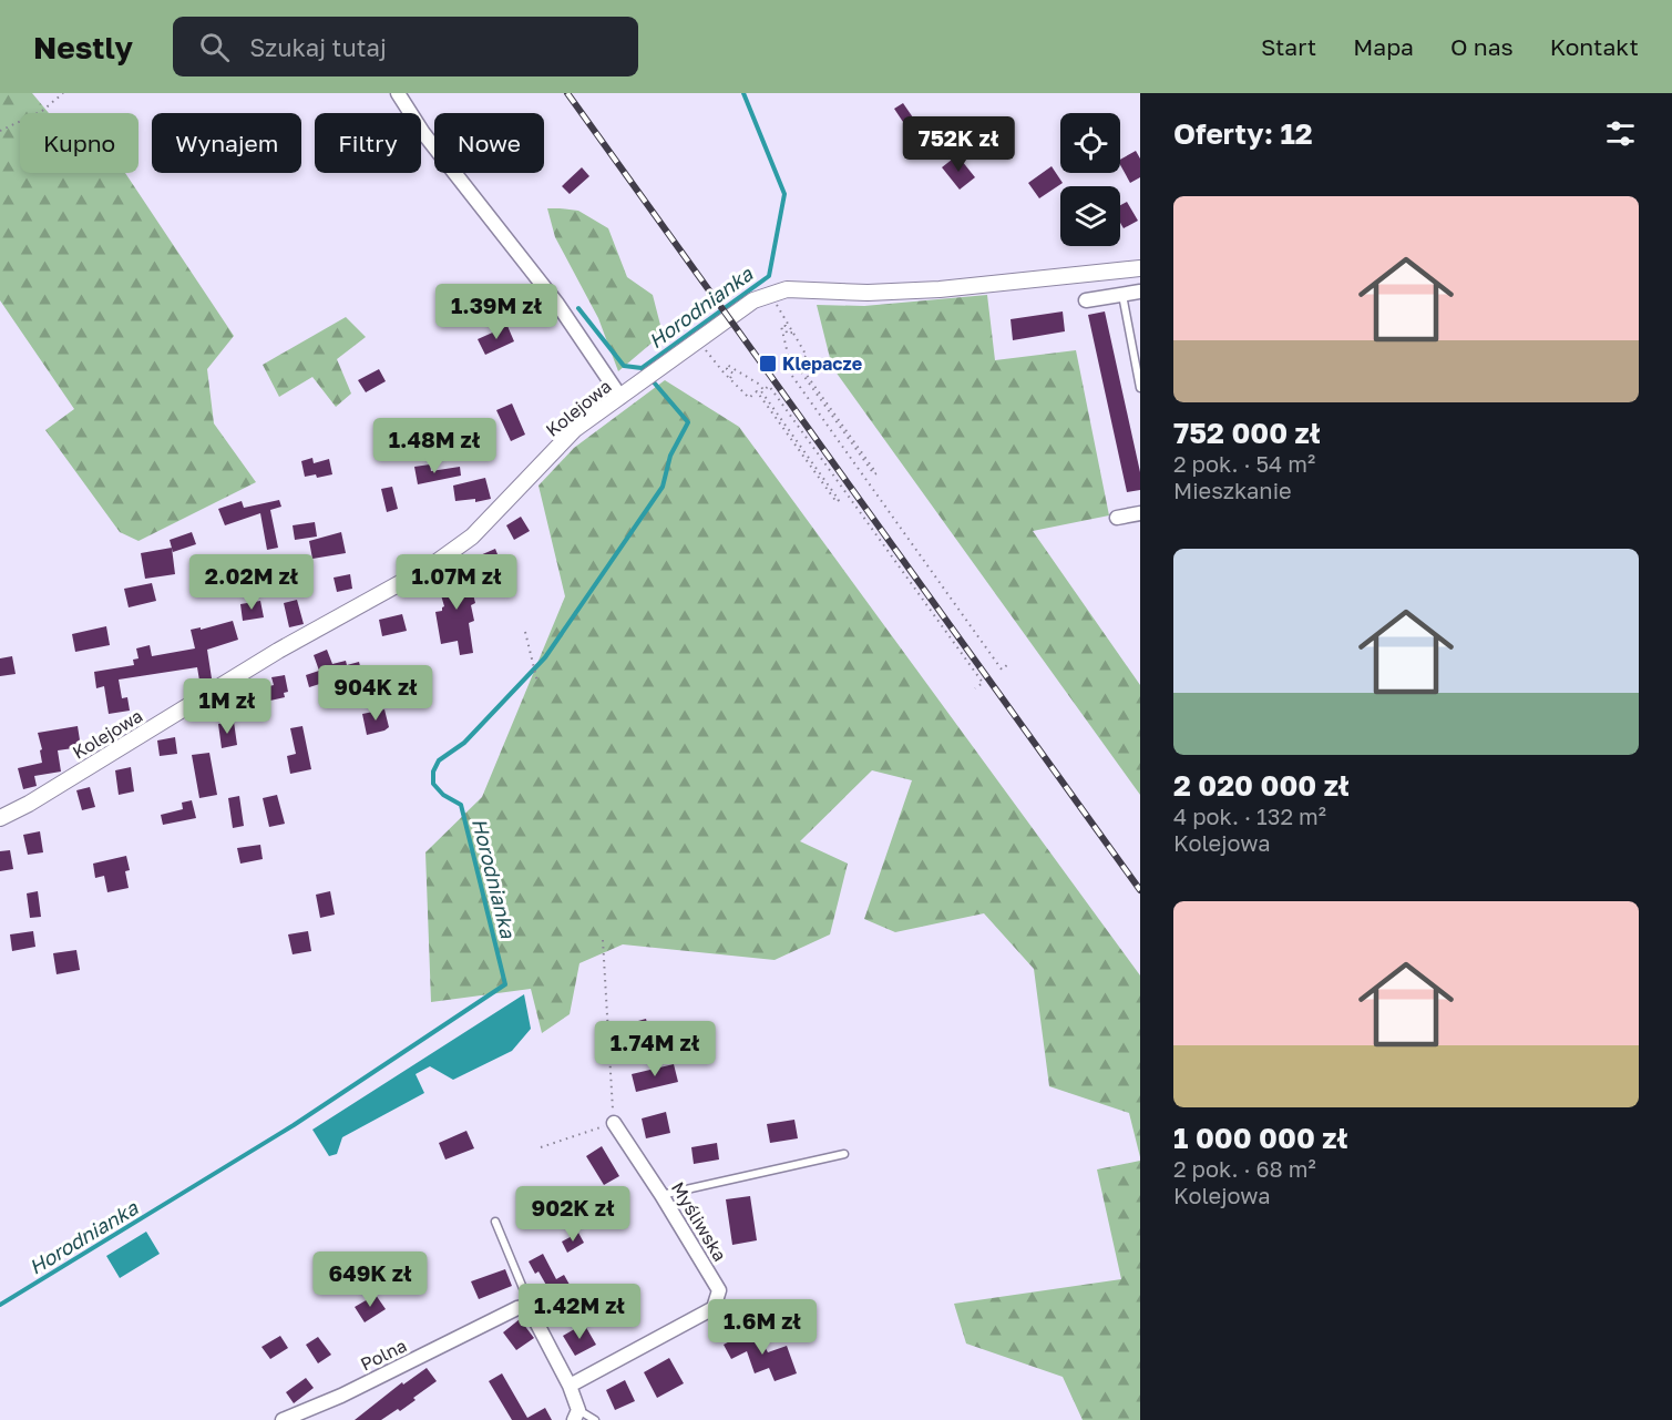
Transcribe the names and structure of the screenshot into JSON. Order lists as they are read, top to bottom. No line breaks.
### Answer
{"streets":{"street":["Kolejowa","Myśliwska","Polna"]},"water":["Horodnianka"],"places":{"transit":["Klepacze"]},"page":{"header":"Nestly","search":"Szukaj tutaj","nav":["Start","Mapa","O nas","Kontakt"],"heading":"Oferty: 12","chip":["Kupno","Wynajem","Filtry","Nowe"],"price":["752K zł","1.39M zł","1.48M zł","2.02M zł","1.07M zł","904K zł","1M zł","1.74M zł","902K zł","649K zł","1.42M zł","1.6M zł"],"list":[{"name":"752 000 zł","note":"2 pok. · 54 m² · Mieszkanie"},{"name":"2 020 000 zł","note":"4 pok. · 132 m² · Kolejowa"},{"name":"1 000 000 zł","note":"2 pok. · 68 m² · Kolejowa"}]}}
